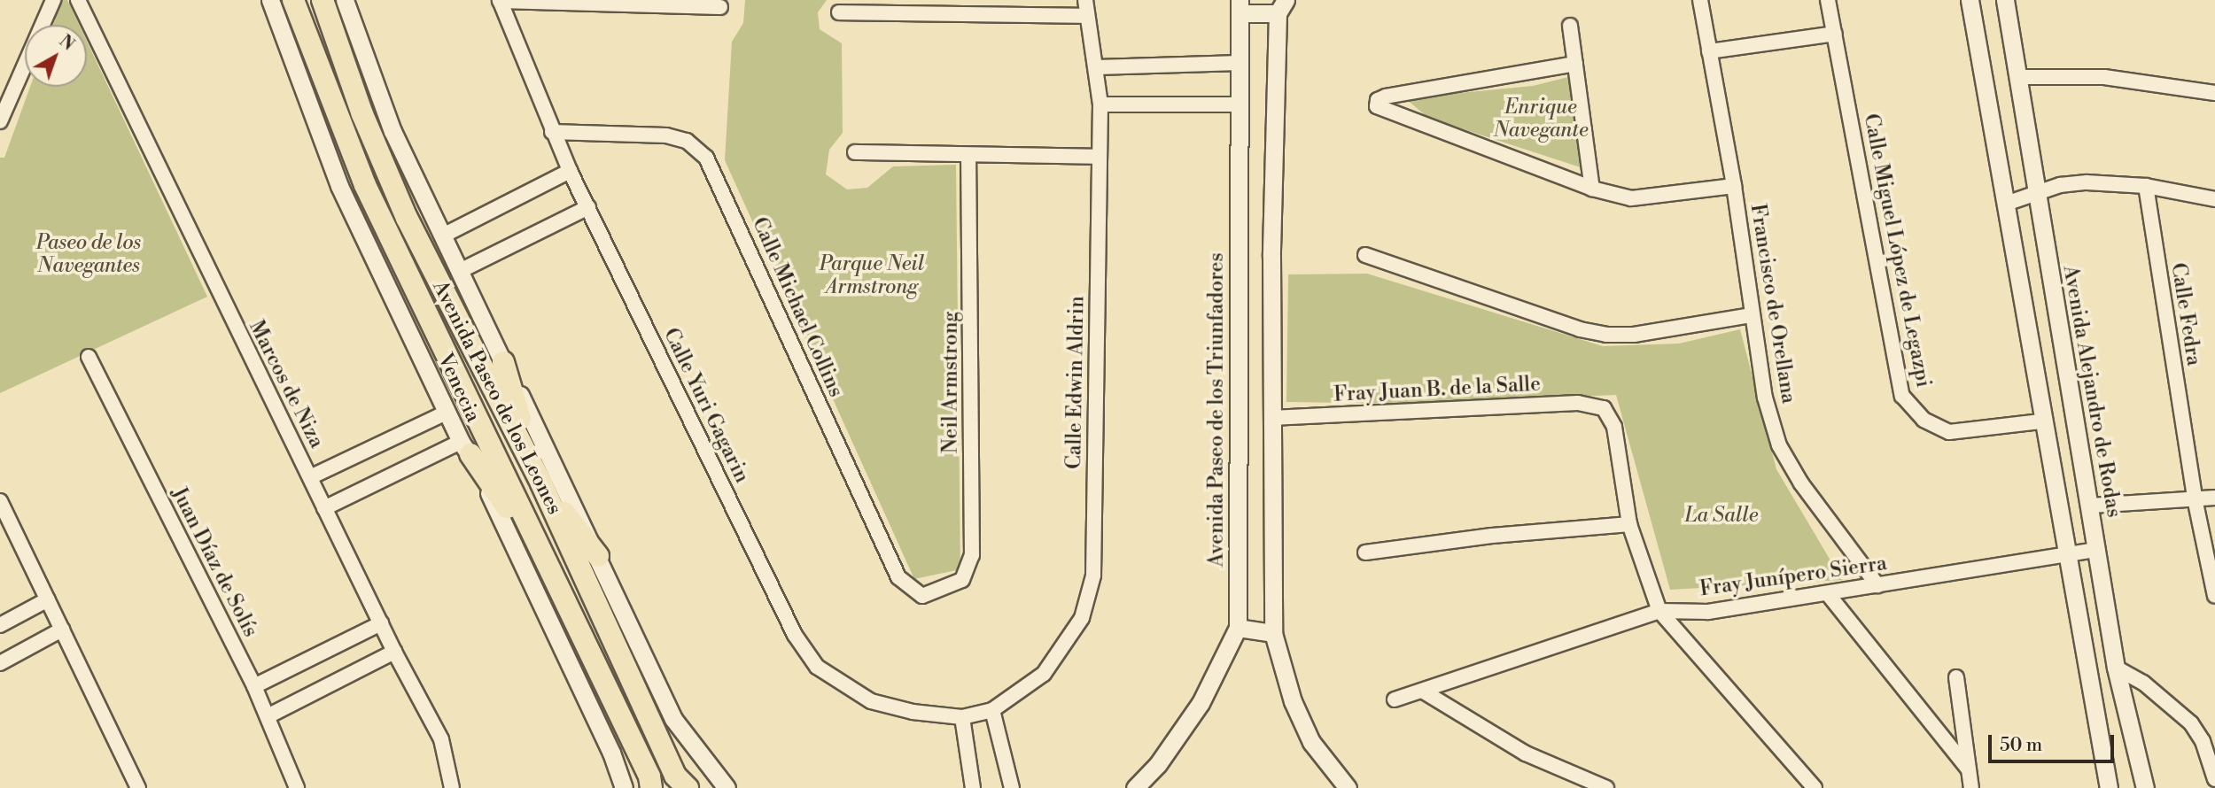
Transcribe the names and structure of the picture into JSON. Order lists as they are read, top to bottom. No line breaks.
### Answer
{"streets":{"main road":["Avenida Paseo de los Leones"],"street":["Calle Miguel López de Legazpi","Francisco de Orellana","Calle Michael Collins","Calle Fedra","Neil Armstrong","Calle Edwin Aldrin","Marcos de Niza","Venecia","Fray Juan B. de la Salle","Avenida Alejandro de Rodas","Calle Yuri Gagarin","Avenida Paseo de los Triunfadores","Juan Díaz de Solís","Fray Junípero Sierra"]},"crossings":[["Francisco de Orellana","Fray Junípero Sierra"],["Calle Michael Collins","Neil Armstrong"],["Calle Michael Collins","Calle Yuri Gagarin"],["Calle Edwin Aldrin","Calle Yuri Gagarin"],["Avenida Alejandro de Rodas","Fray Junípero Sierra"]],"parks":["Enrique Navegante","Paseo de los Navegantes","Parque Neil Armstrong","La Salle"],"scale_bar":"50 m","north":"top right"}
